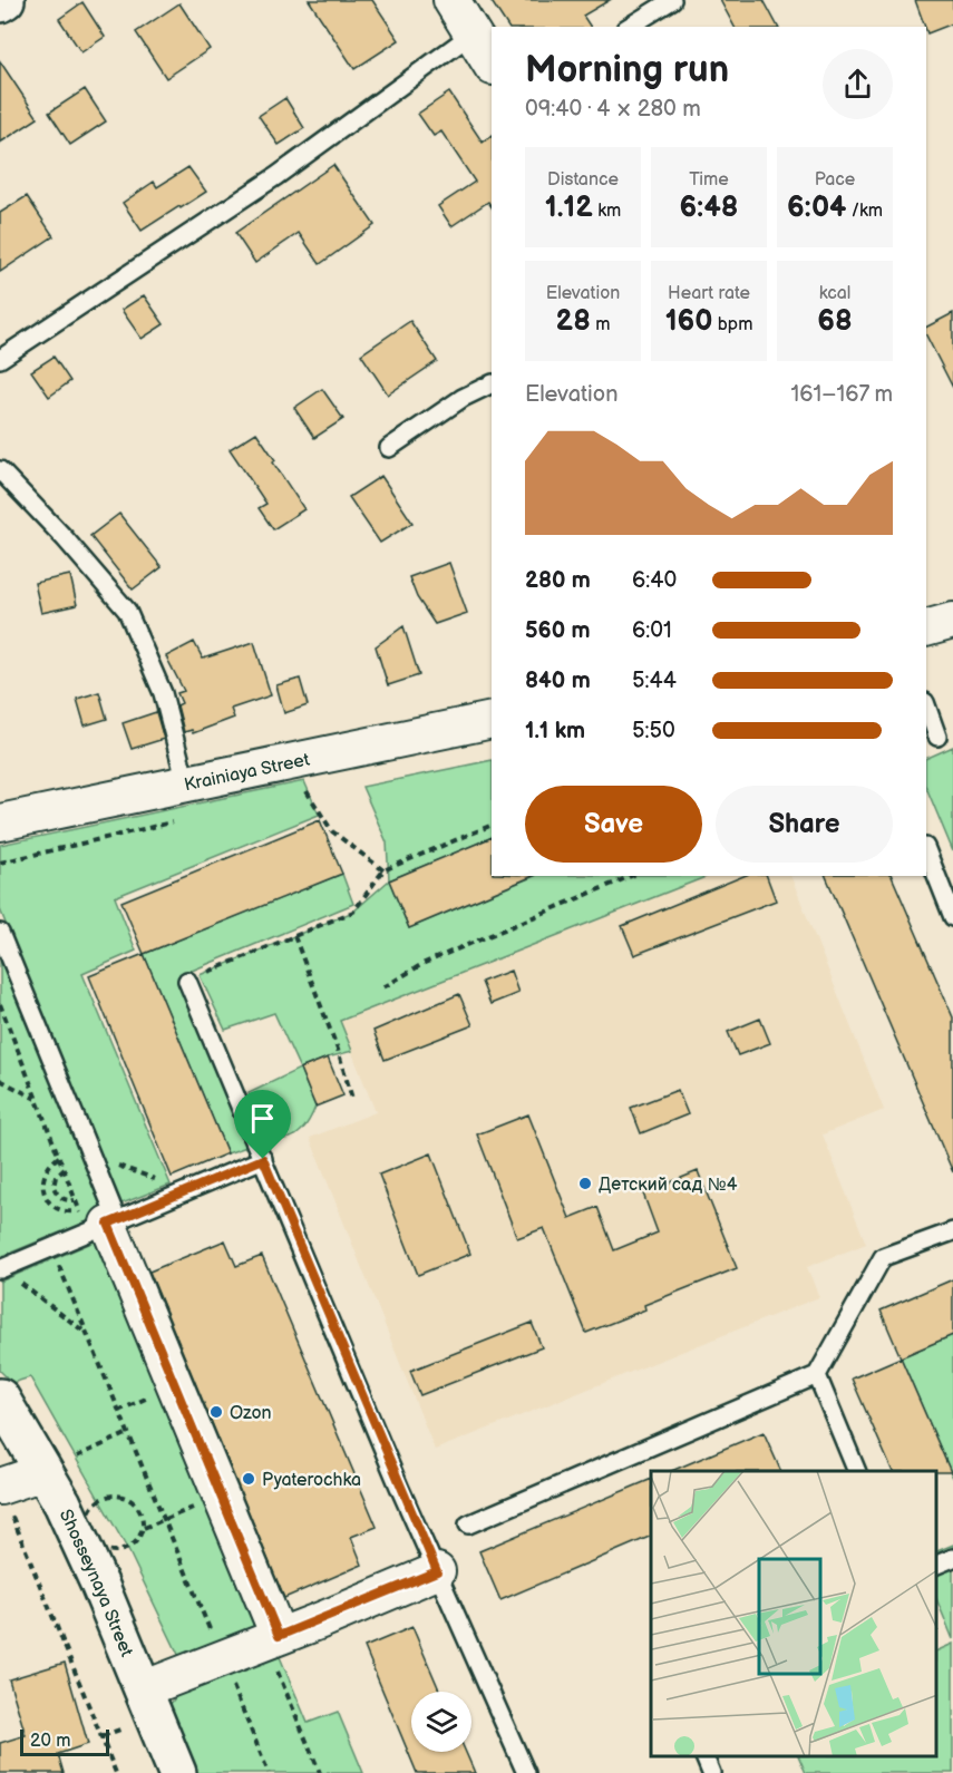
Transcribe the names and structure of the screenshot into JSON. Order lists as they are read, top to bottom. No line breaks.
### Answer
{"streets":{"main road":["Shosseynaya Street"],"street":["Krainiaya Street"]},"places":["Детский сад №4","Ozon","Pyaterochka"],"scale_bar":"20 m","page":{"heading":["Morning run","09:40 · 4 × 280 m"],"stats":[["Distance","1.12 km"],["Time","6:48"],["Pace","6:04 /km"],["Elevation","28 m"],["Heart rate","160 bpm"],["kcal","68"]],"chart":["Elevation","161–167 m"],"list":[{"name":"280 m","note":"6:40"},{"name":"560 m","note":"6:01"},{"name":"840 m","note":"5:44"},{"name":"1.1 km","note":"5:50"}],"buttons":["Save","Share"],"scale":"20 m"}}
